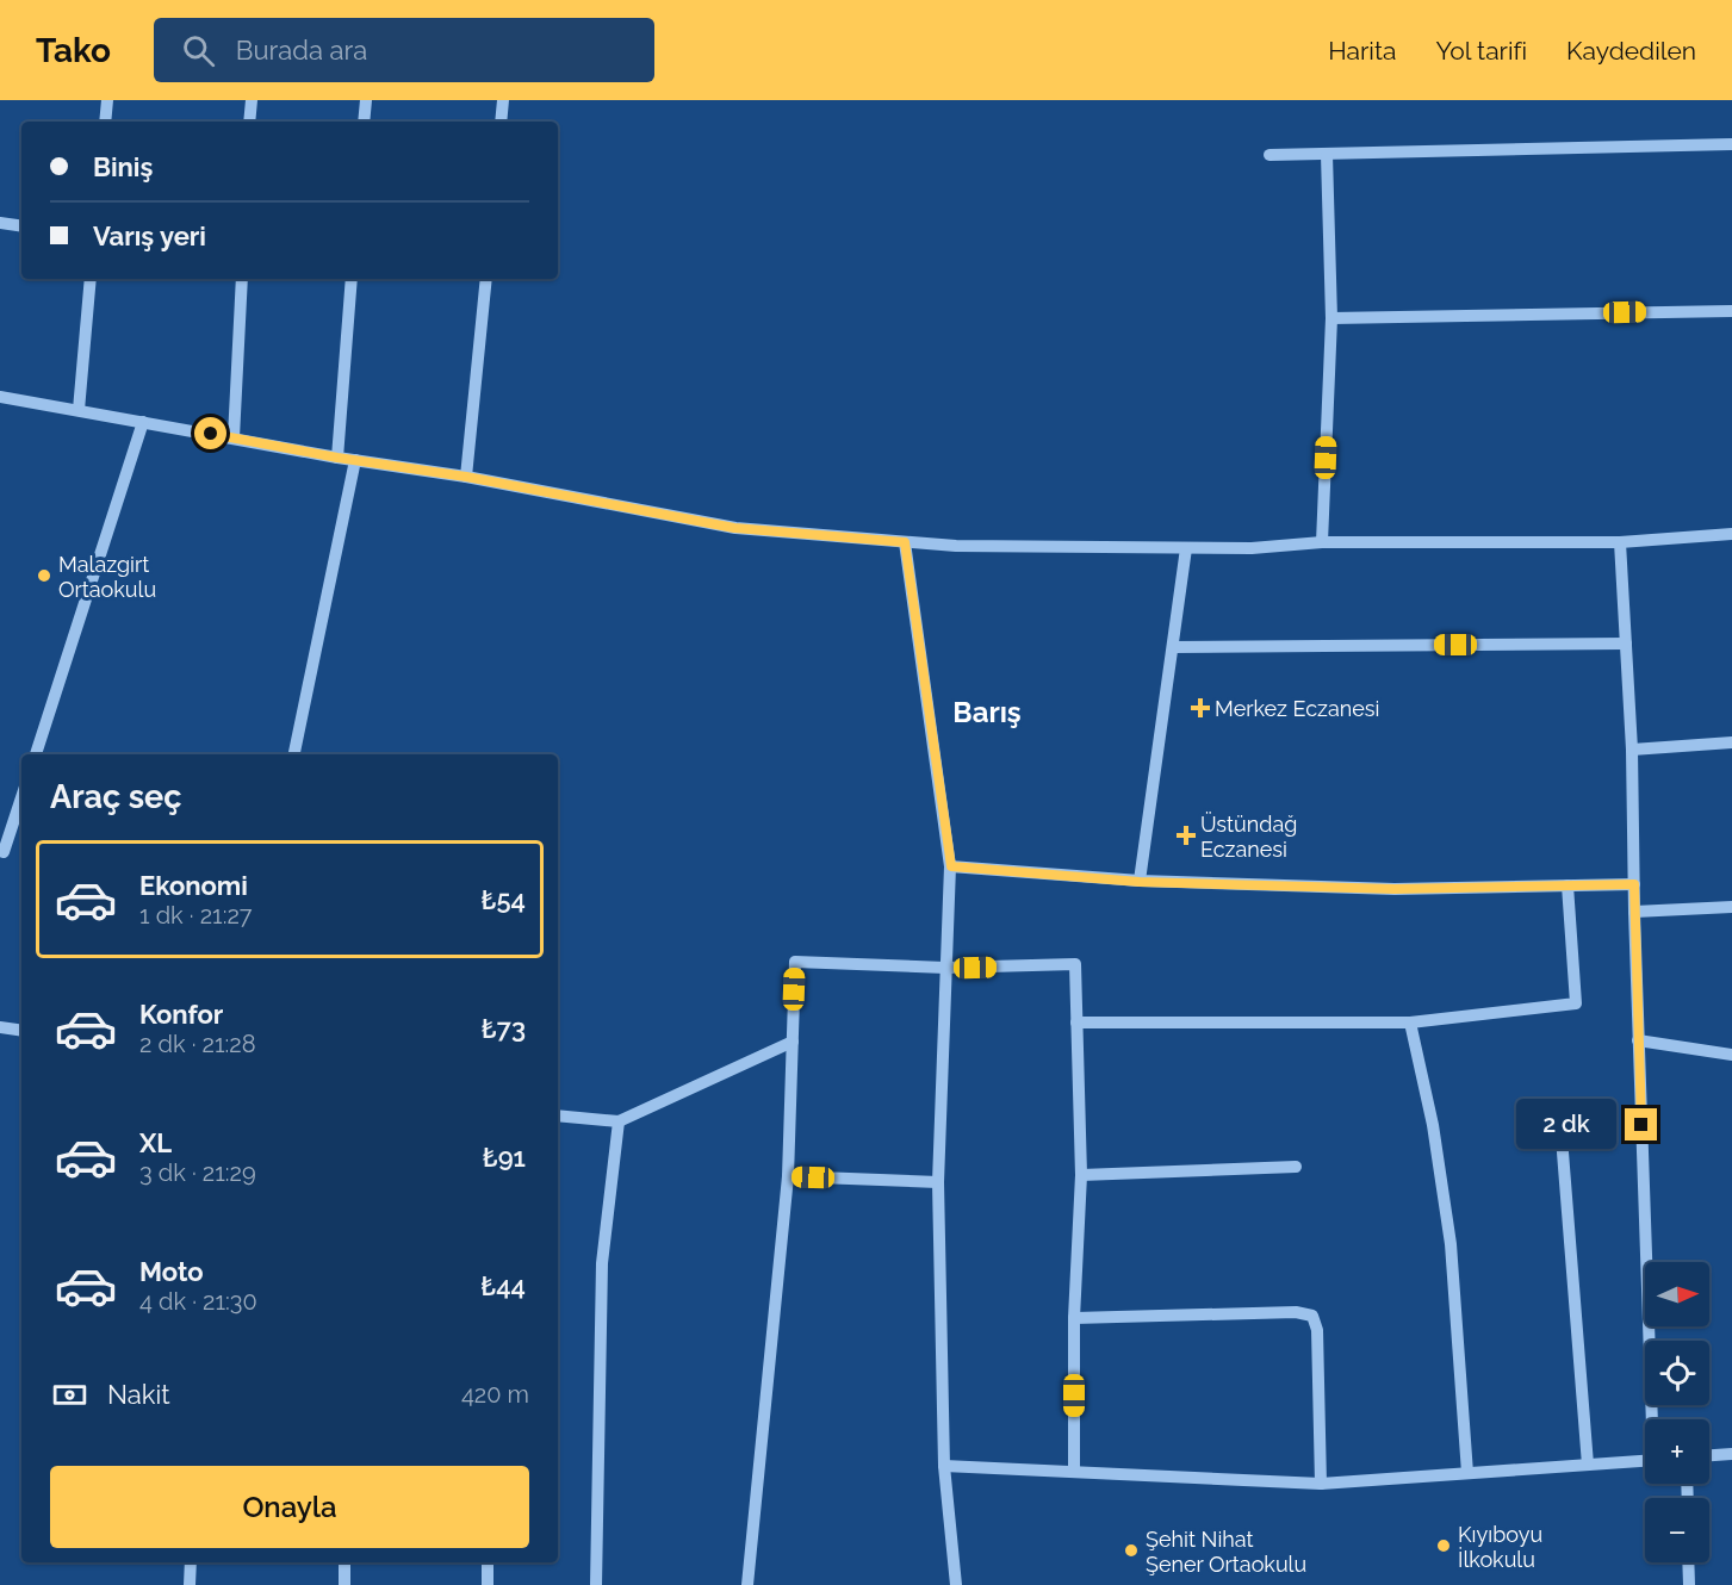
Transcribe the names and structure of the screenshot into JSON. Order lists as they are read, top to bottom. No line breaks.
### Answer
{"districts":["Barış"],"places":{"other":["Malazgirt Ortaokulu","Kıyıboyu İlkokulu","Şehit Nihat Şener Ortaokulu"],"health":["Merkez Eczanesi","Üstündağ Eczanesi"]},"north":"right","page":{"header":"Tako","search":"Burada ara","nav":["Harita","Yol tarifi","Kaydedilen"],"banner":["Biniş","Varış yeri"],"heading":"Araç seç","list":[{"name":"Ekonomi","note":"1 dk · 21:27","value":"₺54"},{"name":"Konfor","note":"2 dk · 21:28","value":"₺73"},{"name":"XL","note":"3 dk · 21:29","value":"₺91"},{"name":"Moto","note":"4 dk · 21:30","value":"₺44"}],"bubble":"2 dk","map_buttons":["+","−"],"pay":["Nakit","420 m"],"buttons":"Onayla"}}
